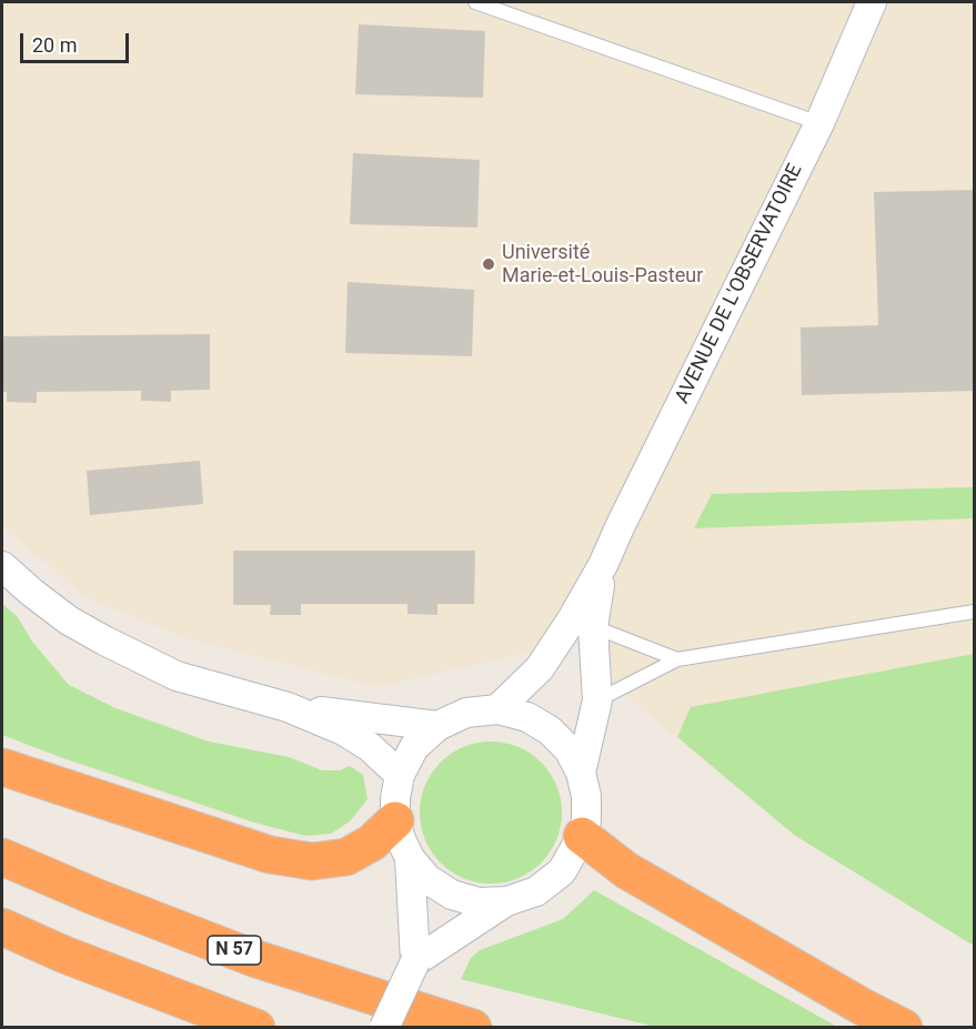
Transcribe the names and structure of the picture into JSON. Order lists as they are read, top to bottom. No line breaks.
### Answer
{"streets":{"highway":["N 57"],"street":["AVENUE DE L'OBSERVATOIRE"]},"places":["Université Marie-et-Louis-Pasteur"],"scale_bar":"20 m"}
